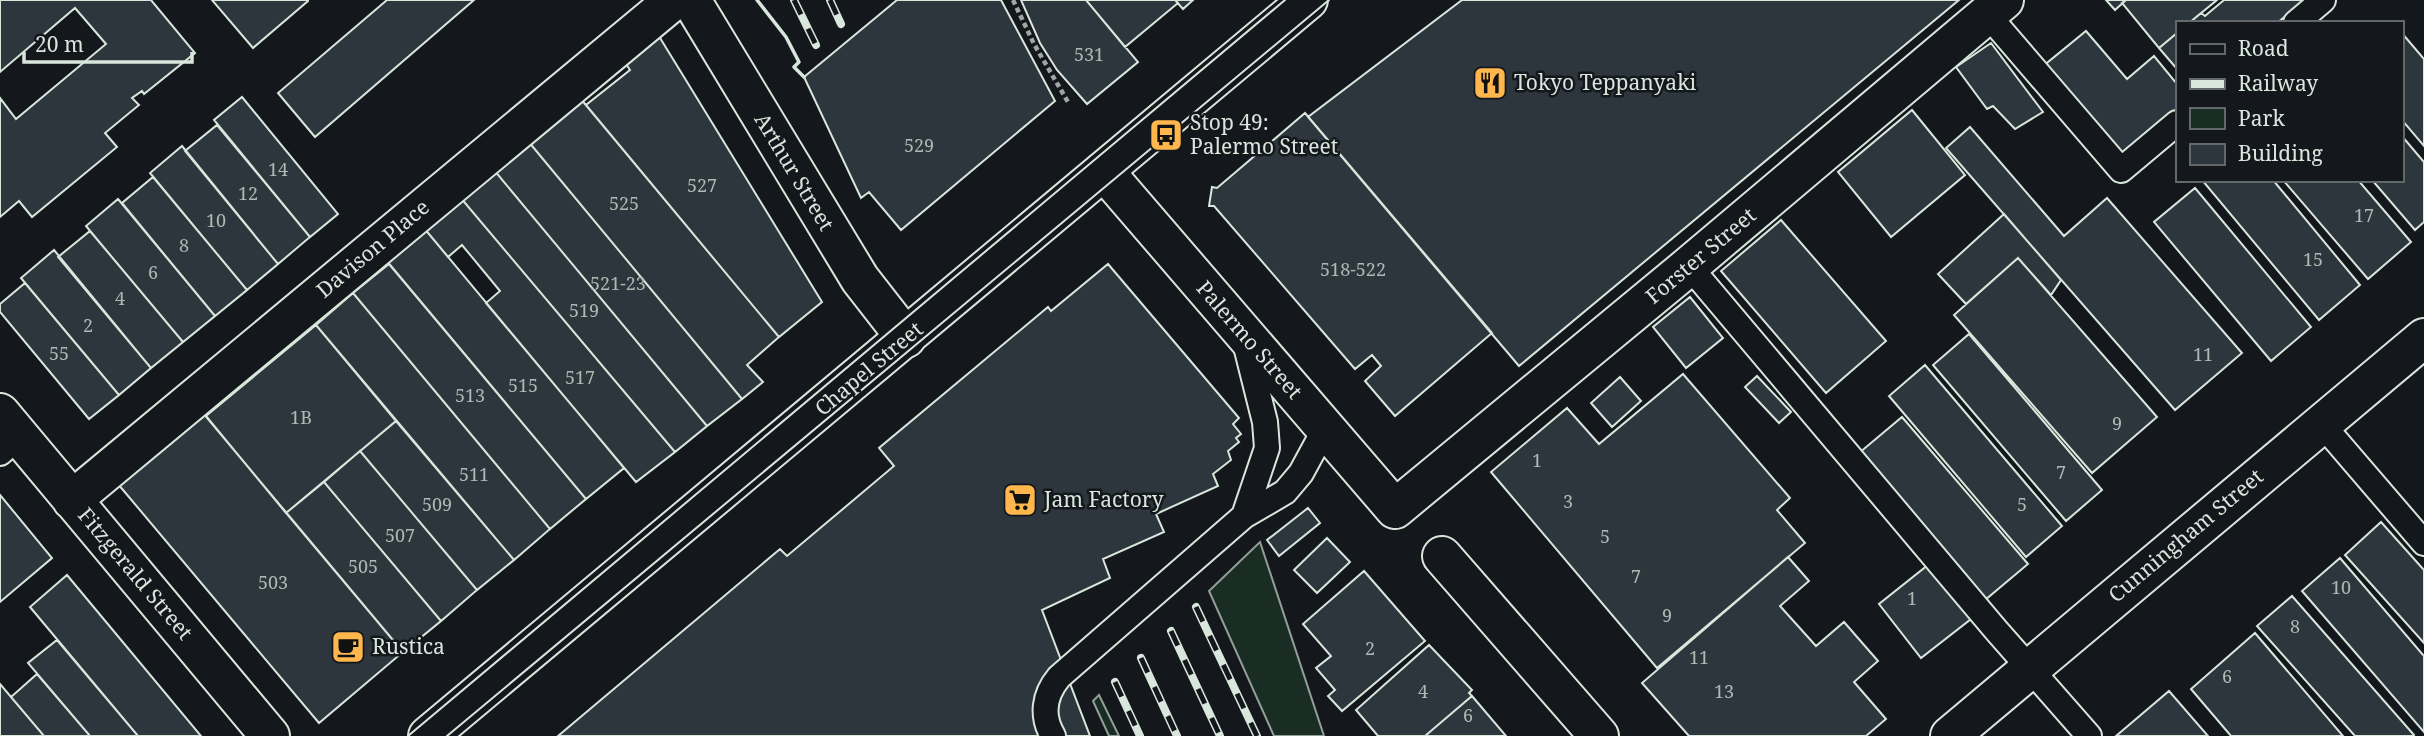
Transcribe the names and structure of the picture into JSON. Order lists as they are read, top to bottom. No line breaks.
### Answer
{"streets":{"street":["Arthur Street","Davison Place","Forster Street","Palermo Street","Chapel Street","Cunningham Street","Fitzgerald Street"]},"crossings":[["Arthur Street","Chapel Street"],["Davison Place","Fitzgerald Street"],["Forster Street","Palermo Street"],["Palermo Street","Chapel Street"]],"places":{"restaurant":["Tokyo Teppanyaki"],"bus stop":["Stop 49: Palermo Street"],"supermarket":["Jam Factory"],"cafe":["Rustica"]},"house_numbers":["531","529","14","527","12","525","17","10","8","15","518-522","6","521-23","4","519","2","55","11","517","515","513","1B","9","1","7","511","3","509","5","507","5","505","7","503","10","1","9","8","2","11","6","4","13","6"],"legend":["Road","Railway","Park","Building"],"scale_bar":"20 m"}
